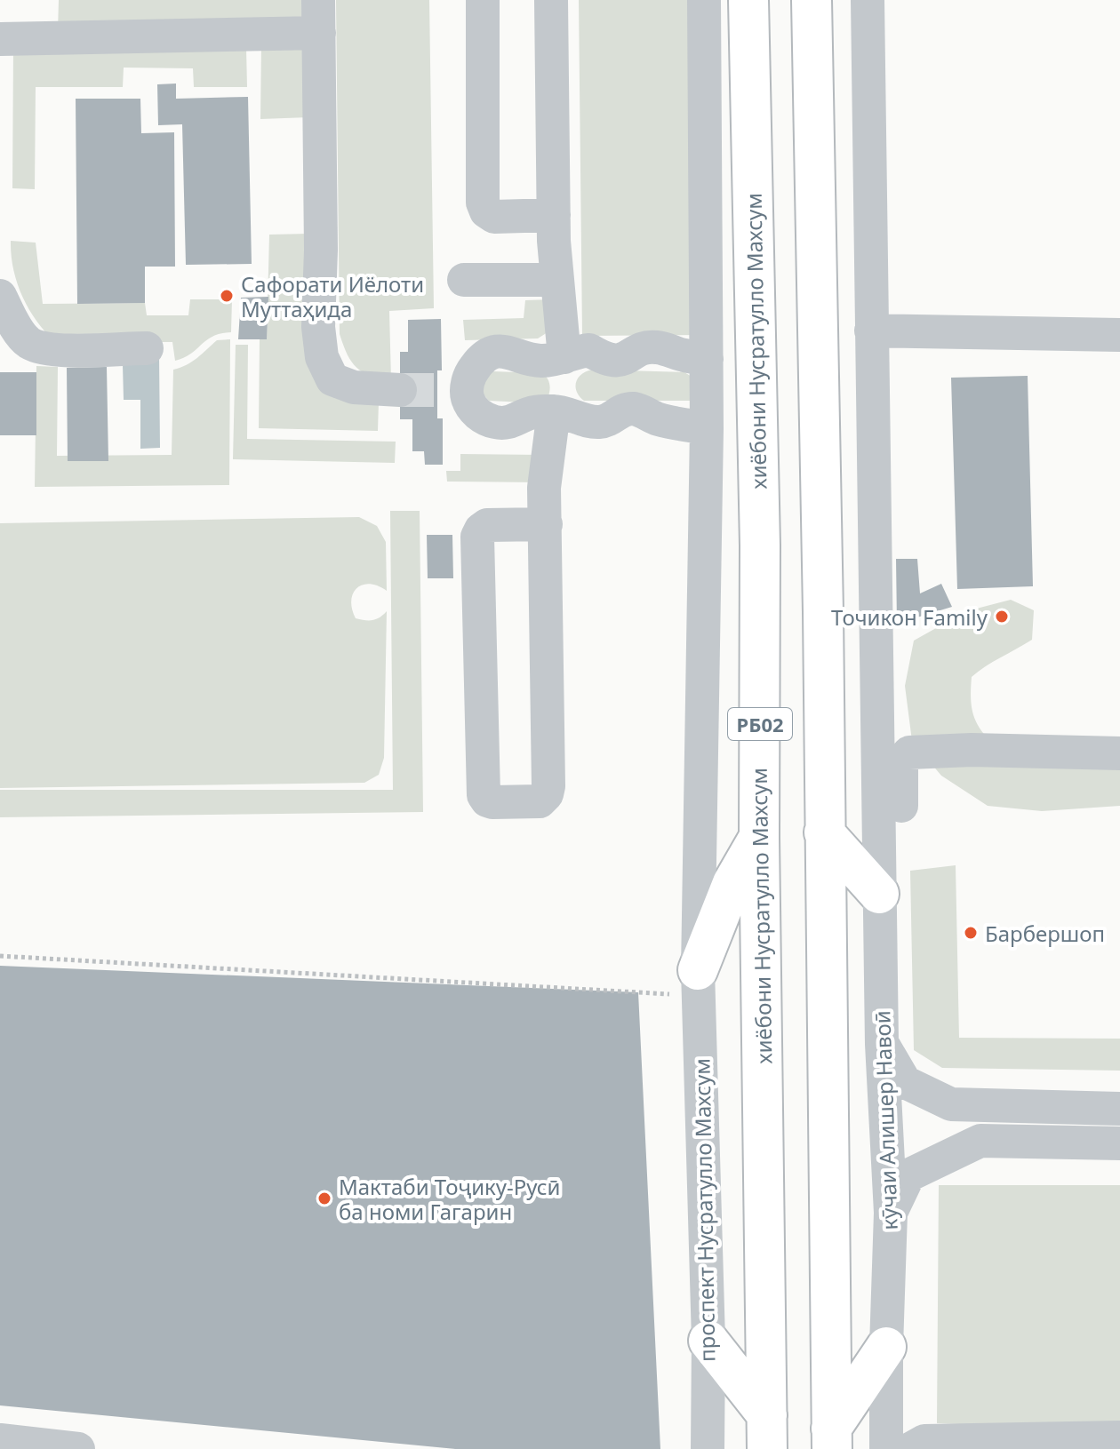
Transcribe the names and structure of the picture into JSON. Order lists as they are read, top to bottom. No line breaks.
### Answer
{"streets":{"highway":["хиёбони Нусратулло Махсум","РБ02"],"street":["кӯчаи Алишер Навоӣ","проспект Нусратулло Махсум"]},"places":["Сафорати Иёлоти Муттаҳида","Точикон Family","Барбершоп","Мактаби Тоҷику-Русӣ ба номи Гагарин"]}
